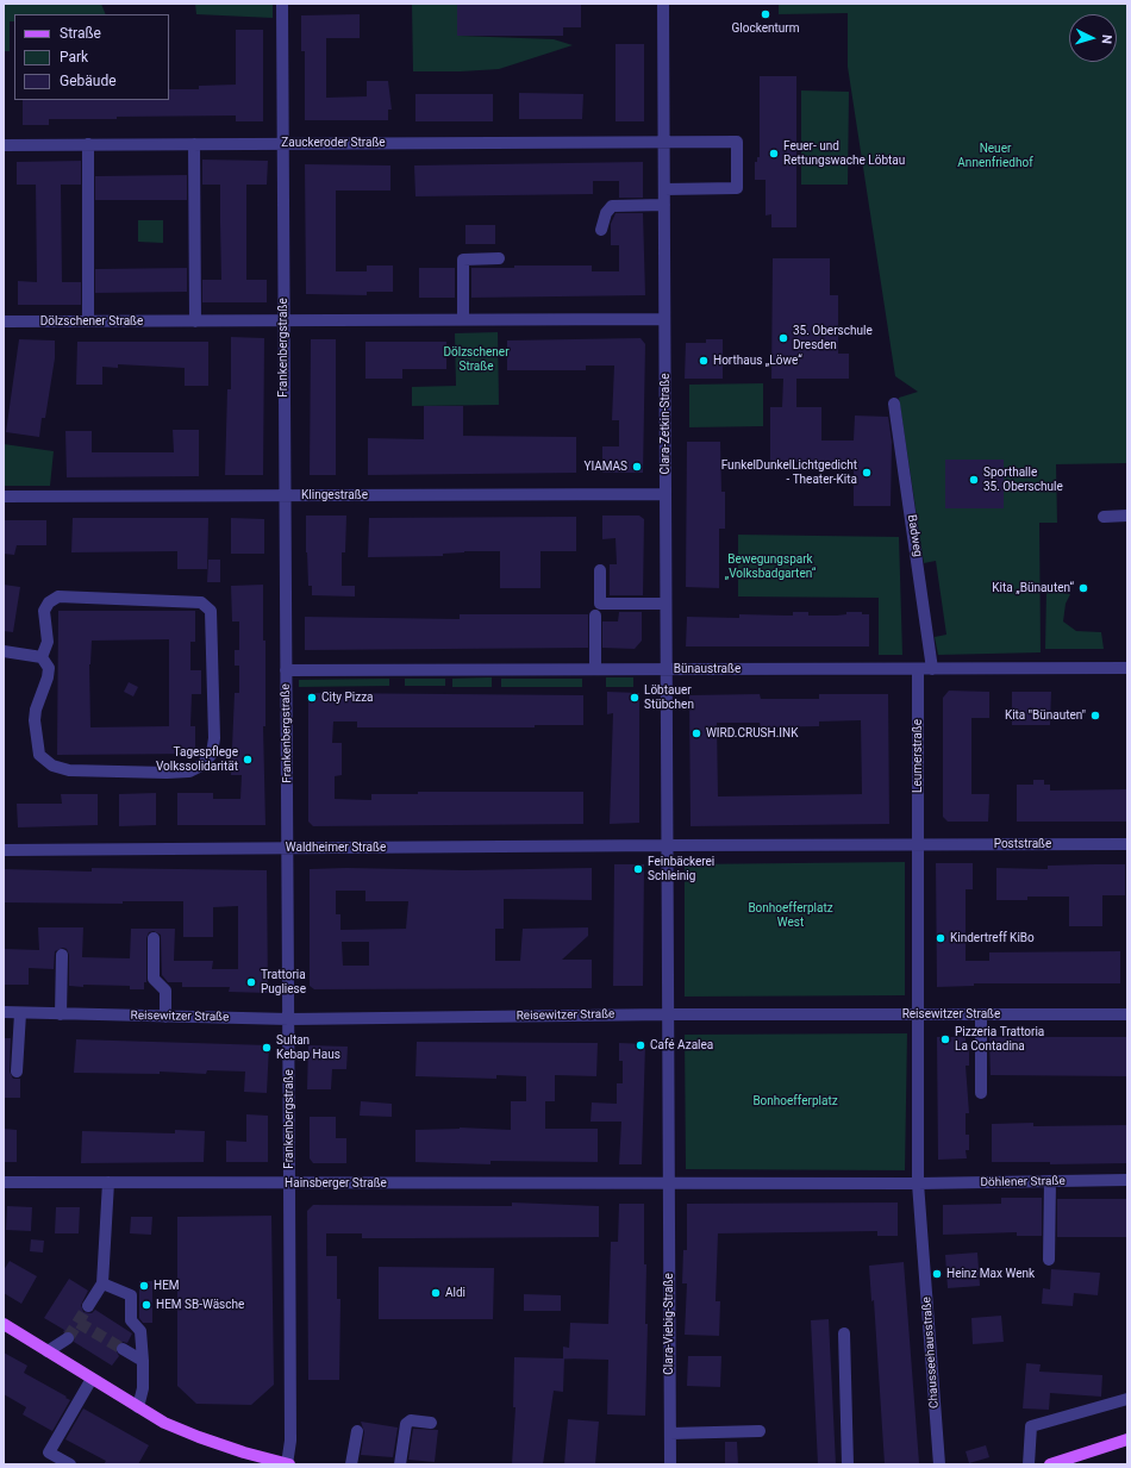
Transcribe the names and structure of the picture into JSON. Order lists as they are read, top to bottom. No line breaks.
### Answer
{"streets":{"street":["Zauckeroder Straße","Dölzschener Straße","Frankenbergstraße","Clara-Zetkin-Straße","Klingestraße","Badweg","Bünaustraße","Leumerstraße","Poststraße","Waldheimer Straße","Reisewitzer Straße","Döhlener Straße","Hainsberger Straße","Clara-Viebig-Straße","Chausseehausstraße"]},"crossings":[["Zauckeroder Straße","Frankenbergstraße"],["Zauckeroder Straße","Clara-Zetkin-Straße"],["Dölzschener Straße","Frankenbergstraße"],["Dölzschener Straße","Clara-Zetkin-Straße"],["Frankenbergstraße","Klingestraße"],["Frankenbergstraße","Bünaustraße"],["Frankenbergstraße","Waldheimer Straße"],["Frankenbergstraße","Reisewitzer Straße"],["Frankenbergstraße","Hainsberger Straße"],["Clara-Zetkin-Straße","Klingestraße"],["Clara-Zetkin-Straße","Bünaustraße"],["Clara-Zetkin-Straße","Waldheimer Straße"],["Badweg","Bünaustraße"],["Bünaustraße","Leumerstraße"],["Leumerstraße","Poststraße"],["Döhlener Straße","Chausseehausstraße"],["Hainsberger Straße","Clara-Viebig-Straße"]],"parks":["Neuer Annenfriedhof","Dölzschener Straße","Bewegungspark „Volksbadgarten“","Bonhoefferplatz West","Bonhoefferplatz"],"places":["Glockenturm","Feuer- und Rettungswache Löbtau","35. Oberschule Dresden","Horthaus „Löwe“","YIAMAS","FunkelDunkelLichtgedicht - Theater-Kita","Sporthalle 35. Oberschule","Kita „Bünauten“","City Pizza","Löbtauer Stübchen","Kita \"Bünauten\"","WIRD.CRUSH.INK","Tagespflege Volkssolidarität","Feinbäckerei Schleinig","Kindertreff KiBo","Trattoria Pugliese","Pizzeria Trattoria La Contadina","Café Azalea","Sultan Kebap Haus","Heinz Max Wenk","HEM","Aldi","HEM SB-Wäsche"],"legend":["Straße","Park","Gebäude"],"north":"right"}
